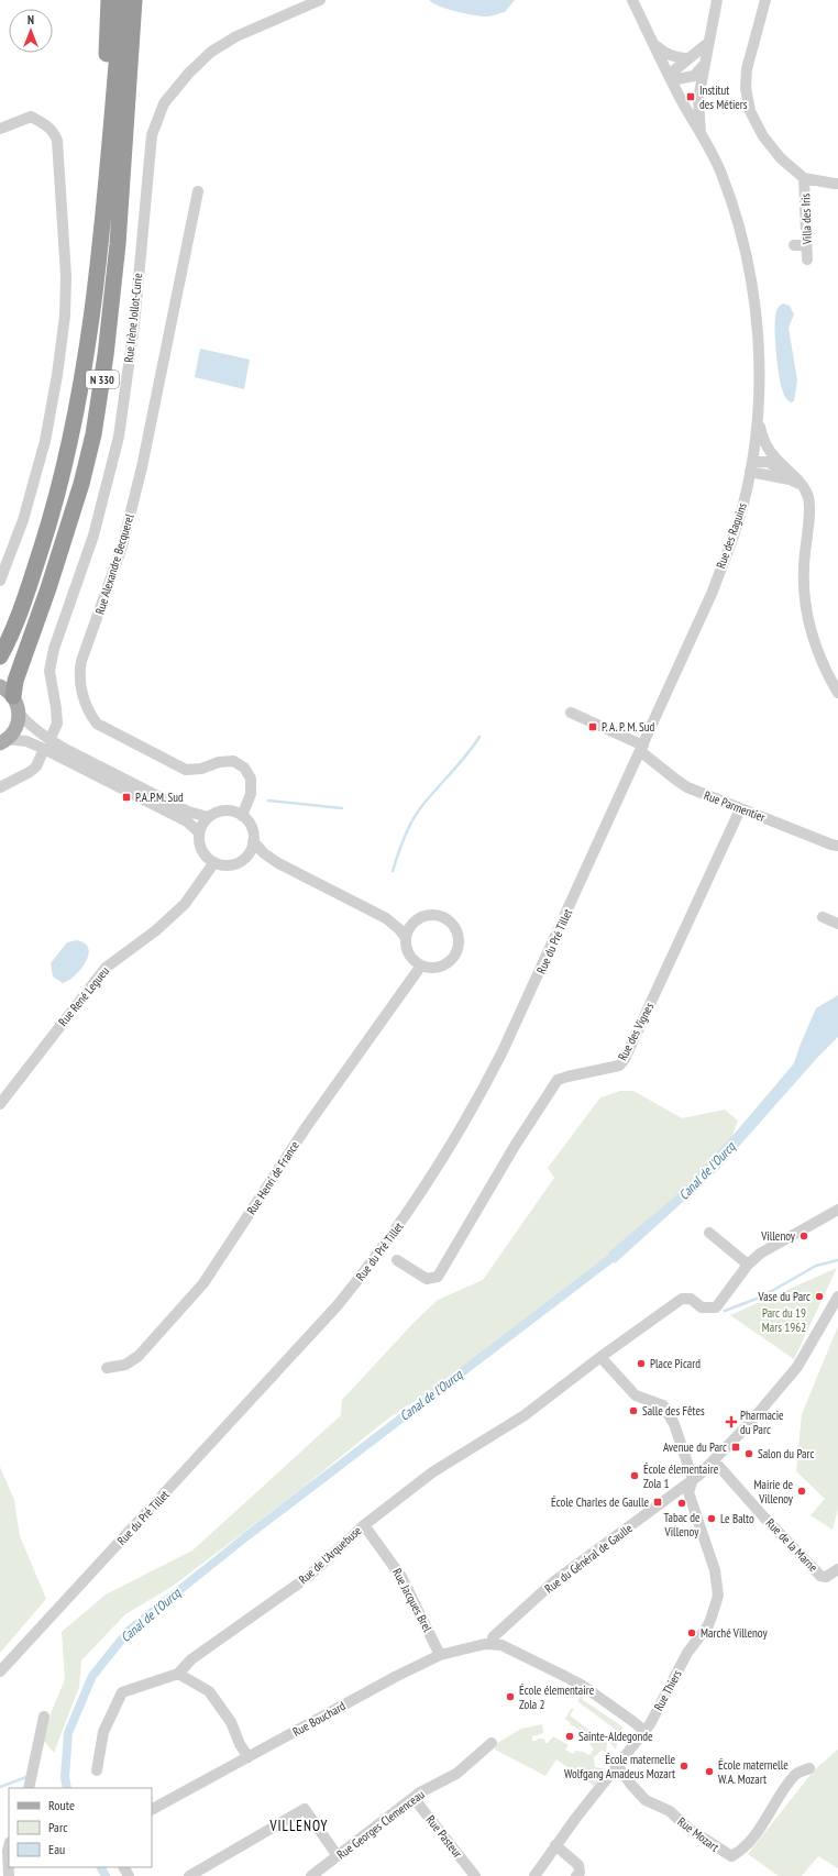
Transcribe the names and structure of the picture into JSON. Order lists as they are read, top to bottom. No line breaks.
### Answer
{"streets":{"highway":["N 330"],"street":["Villa des Iris","Rue Irène Jollot-Curie","Rue des Raguins","Rue Alexandre Becquerel","Rue Parmentier","Rue du Pré Tillet","Rue René Legueu","Rue des Vignes","Rue Henri de France","Rue de la Marne","Rue de l'Arquebuse","Rue du Général de Gaulle","Rue Jacques Brel","Rue Thiers","Rue Bouchard","Rue Georges Clemenceau","Rue Mozart","Rue Pasteur"]},"crossings":[["Rue des Raguins","Rue Parmentier"],["Rue des Raguins","Rue du Pré Tillet"],["Rue Alexandre Becquerel","Rue René Legueu"],["Rue Parmentier","Rue du Pré Tillet"],["Rue Parmentier","Rue des Vignes"],["Rue de l'Arquebuse","Rue Jacques Brel"],["Rue du Général de Gaulle","Rue Thiers"],["Rue du Général de Gaulle","Rue Bouchard"],["Rue Jacques Brel","Rue Bouchard"],["Rue Thiers","Rue Mozart"],["Rue Georges Clemenceau","Rue Pasteur"]],"districts":["VILLENOY"],"water":["Canal de l'Ourcq"],"parks":["Parc du 19 Mars 1962"],"places":{"transit":["Institut des Métiers","P. A. P. M. Sud","P.A.P.M. Sud","Avenue du Parc","École Charles de Gaulle"],"other":["Villenoy","Vase du Parc","Place Picard","Salle des Fêtes","Salon du Parc","École élementaire Zola 1","Mairie de Villenoy","Tabac de Villenoy","Le Balto","Marché Villenoy","École élementaire Zola 2","Sainte-Aldegonde","École maternelle Wolfgang Amadeus Mozart","École maternelle W.A. Mozart"],"health":["Pharmacie du Parc"]},"legend":["Route","Parc","Eau"],"north":"top"}
